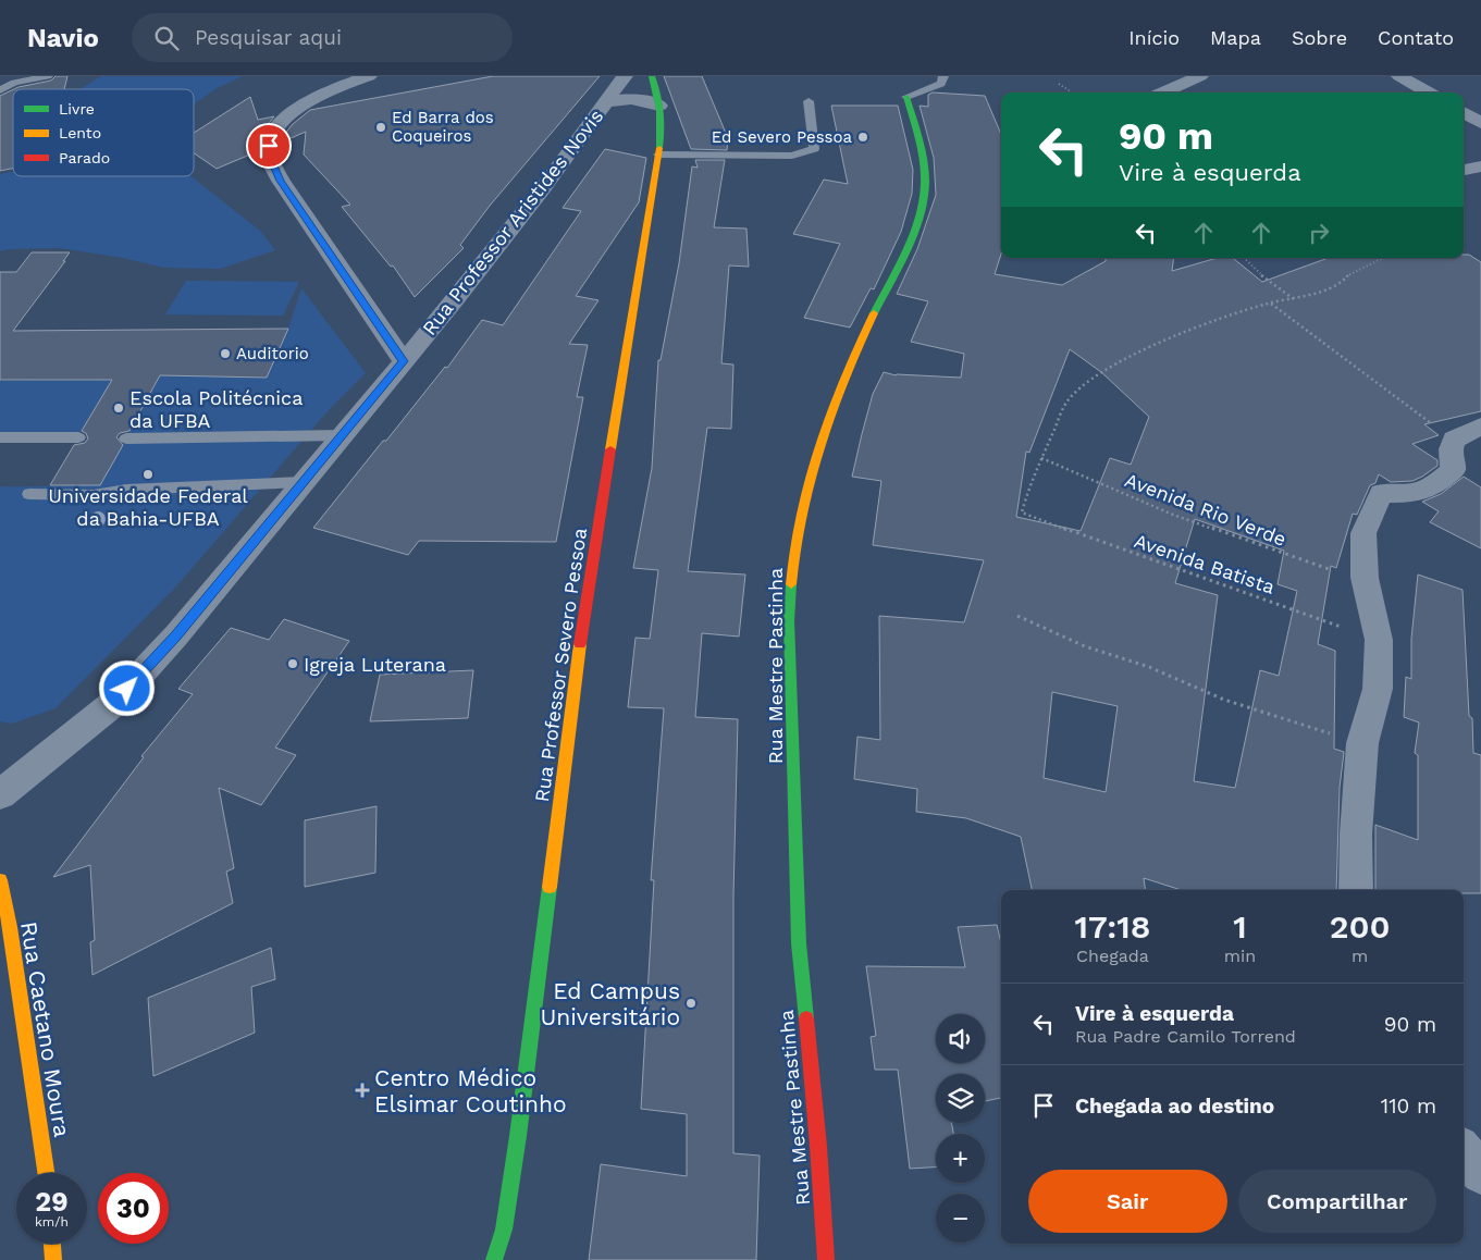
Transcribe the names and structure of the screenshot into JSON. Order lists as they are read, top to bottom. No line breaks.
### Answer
{"streets":{"street":["Rua Professor Aristides Novis","Rua Professor Severo Pessoa","Rua Mestre Pastinha","Rua Caetano Moura"],"path":["Avenida Rio Verde","Avenida Batista"]},"crossings":[["Avenida Rio Verde","Avenida Batista"]],"places":{"other":["Ed Barra dos Coqueiros","Ed Severo Pessoa","Auditorio","Escola Politécnica da UFBA","Universidade Federal da Bahia-UFBA","Igreja Luterana","Ed Campus Universitário"],"health":["Centro Médico Elsimar Coutinho"]},"legend":["Livre","Lento","Parado"],"page":{"header":"Navio","search":"Pesquisar aqui","nav":["Início","Mapa","Sobre","Contato"],"turn":["90 m","Vire à esquerda"],"eta":["17:18","Chegada","1","min","200","m"],"list":[{"name":"Vire à esquerda","note":"Rua Padre Camilo Torrend","value":"90 m"},{"name":"Chegada ao destino","value":"110 m"}],"map_buttons":["+","−"],"buttons":["Sair","Compartilhar"],"speed":"29 km/h","limit":"30"}}
